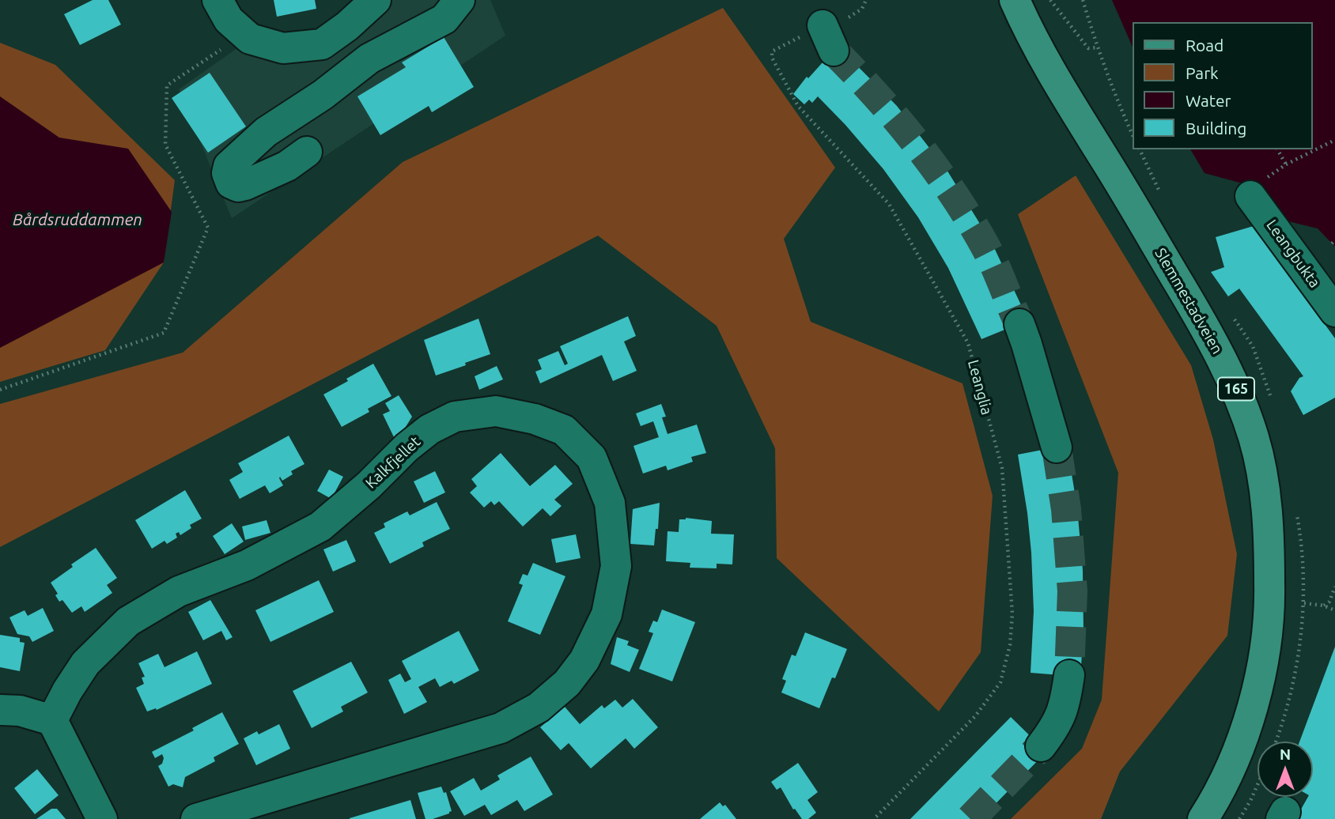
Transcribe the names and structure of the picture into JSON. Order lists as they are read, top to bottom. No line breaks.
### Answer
{"streets":{"main road":["Slemmestadveien","165"],"street":["Leangbukta","Kalkfjellet"],"path":["Leanglia"]},"water":["Bårdsruddammen"],"legend":["Road","Park","Water","Building"],"north":"top"}
